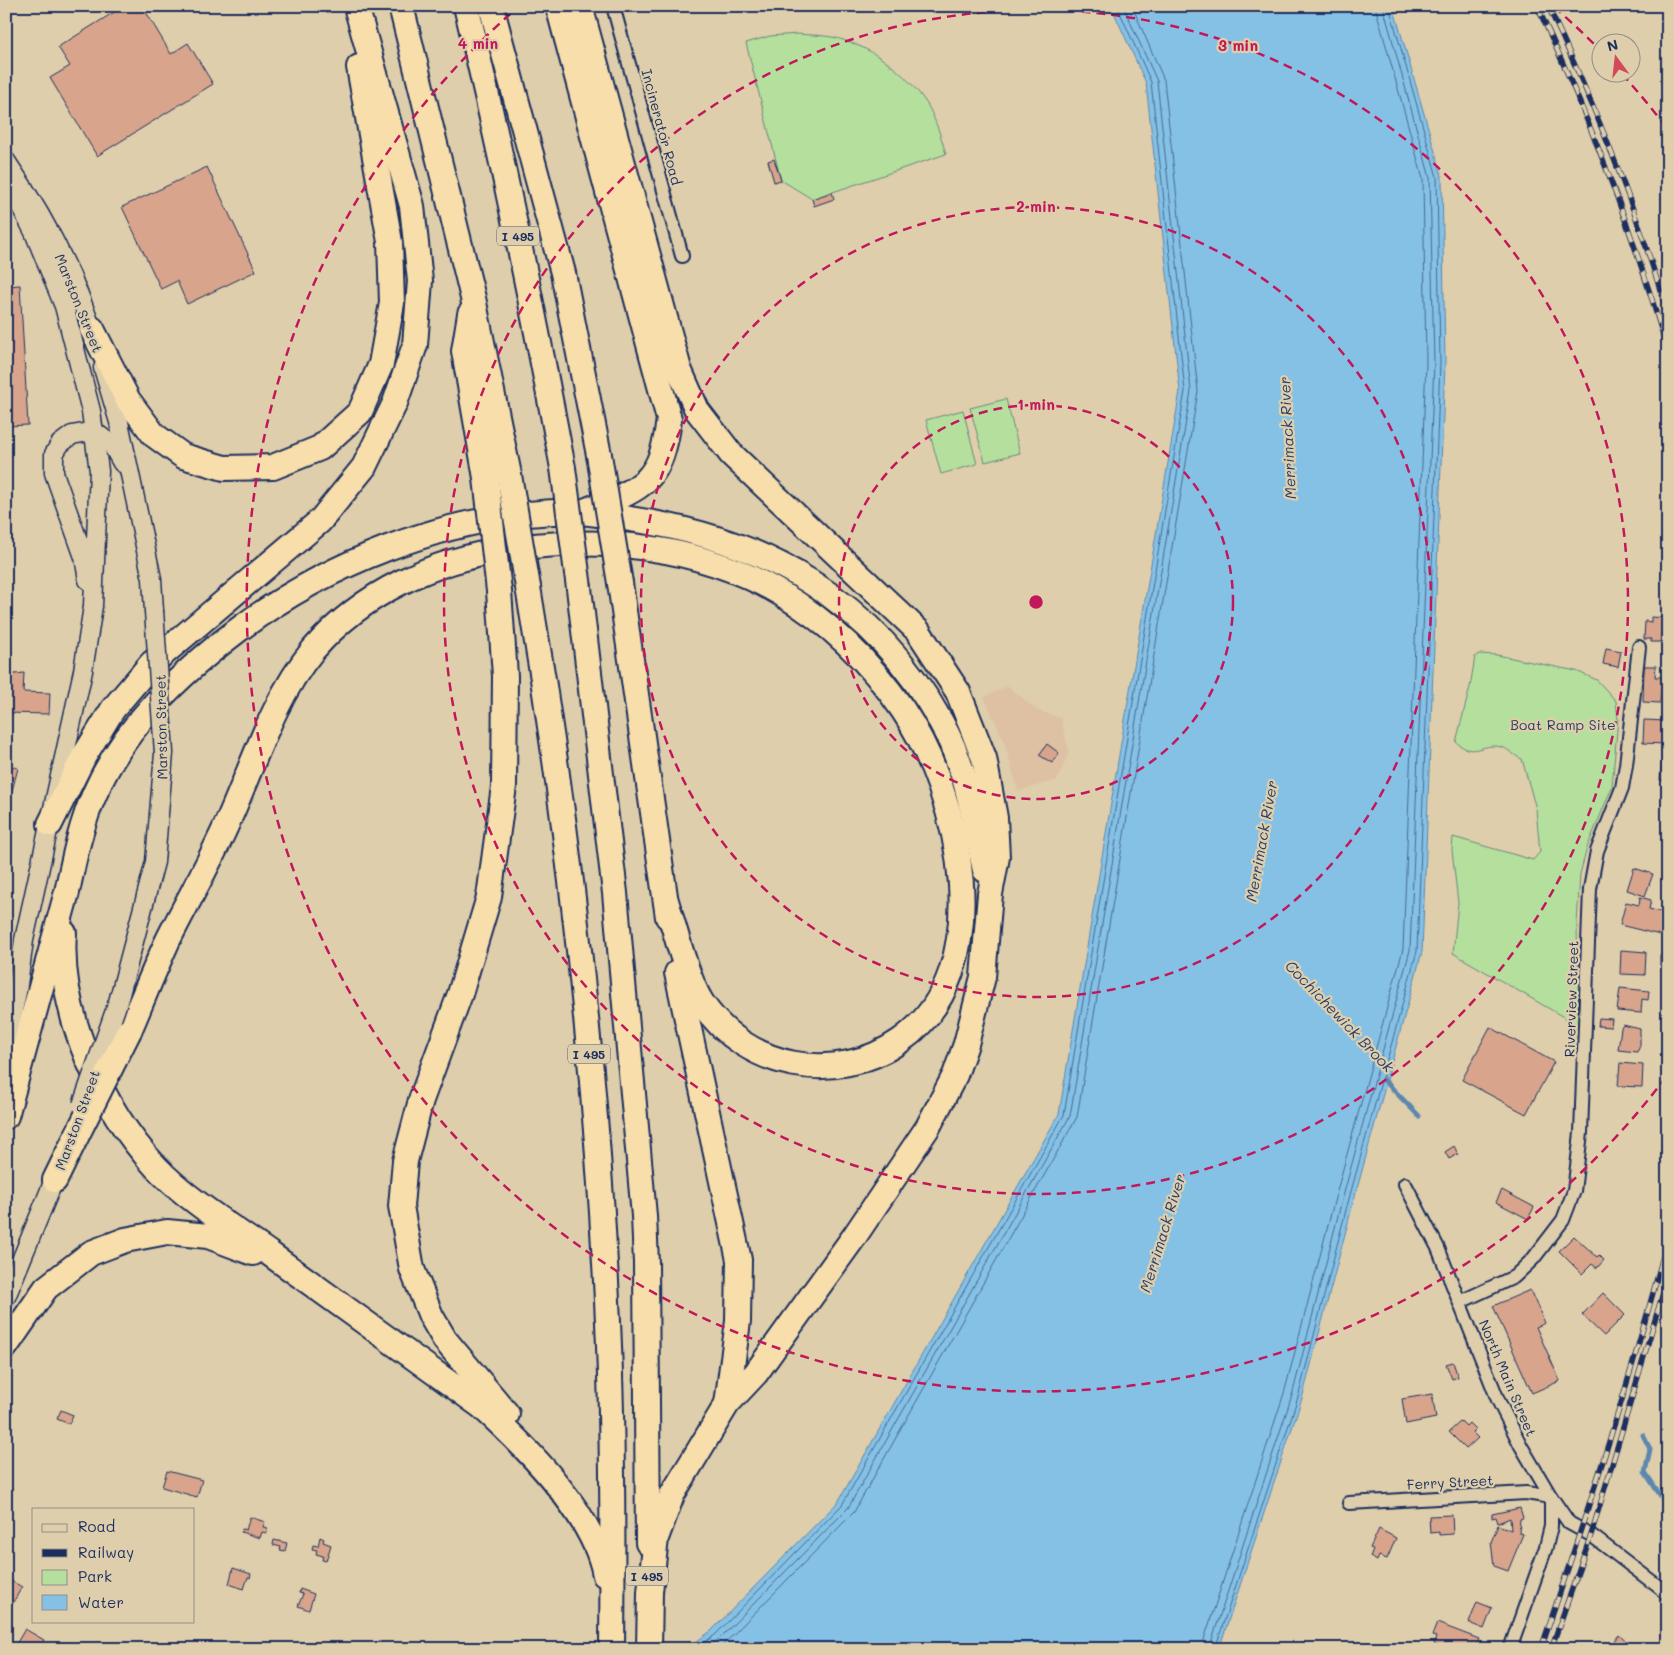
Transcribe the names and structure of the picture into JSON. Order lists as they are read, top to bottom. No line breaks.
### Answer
{"streets":{"highway":["I 495"],"main road":["Marston Street"],"street":["Incinerator Road","Riverview Street","North Main Street","Ferry Street"]},"crossings":[["Riverview Street","North Main Street"],["North Main Street","Ferry Street"]],"water":["Merrimack River","Cochichewick Brook"],"parks":["Boat Ramp Site"],"legend":["Road","Railway","Park","Water"],"north":"top","rings":["4 min","3 min","2 min","1 min"]}
